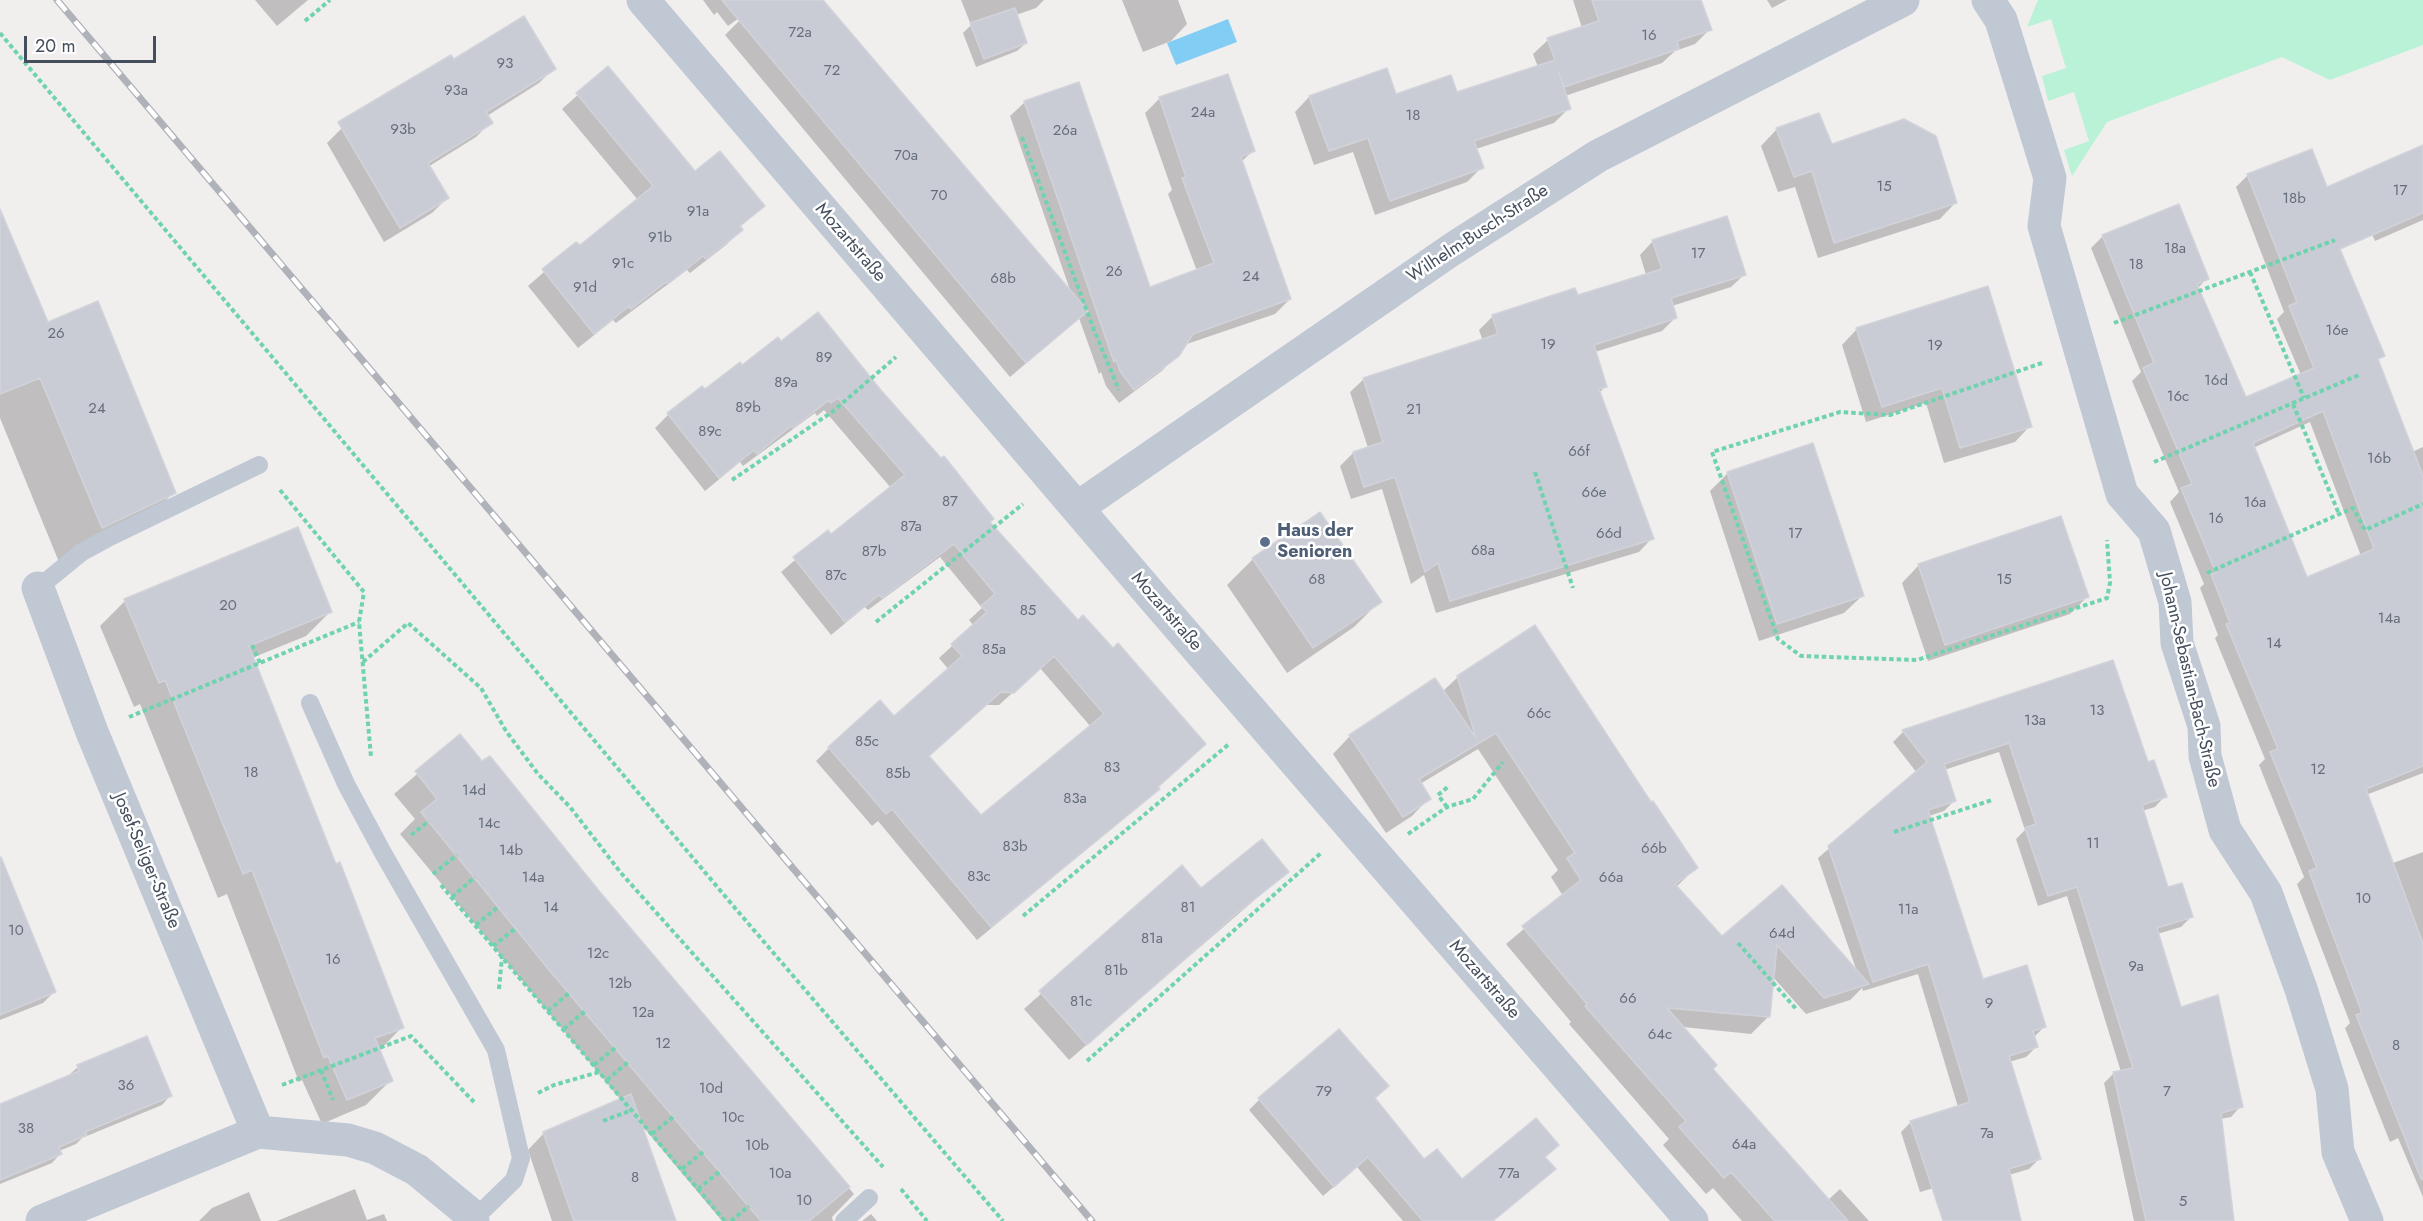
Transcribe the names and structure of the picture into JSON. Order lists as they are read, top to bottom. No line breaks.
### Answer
{"streets":{"street":["Wilhelm-Busch-Straße","Mozartstraße","Johann-Sebastian-Bach-Straße","Josef-Seliger-Straße"]},"crossings":[["Wilhelm-Busch-Straße","Mozartstraße"]],"places":["Haus der Senioren"],"house_numbers":["72a","16","93","72","93a","24a","18","93b","26a","70a","15","17","70","18b","91a","91b","18a","17","91c","18","26","24","68b","91d","16e","26","19","19","89","16d","89a","16c","89b","24","21","89c","66f","16b","66e","87","16a","16","87a","66d","17","68a","87b","87c","68","15","20","85","14a","14","85a","13","66c","13a","85c","83","12","18","85b","14d","83a","14c","11","83b","66b","14b","83c","14a","66a","10","14","81","11a","10","64d","81a","12c","16","9a","81b","12b","66","81c","9","12a","64c","12","8","36","10d","79","7","10c","38","7a","64a","10b","10a","77a","8","10","5"],"scale_bar":"20 m"}
